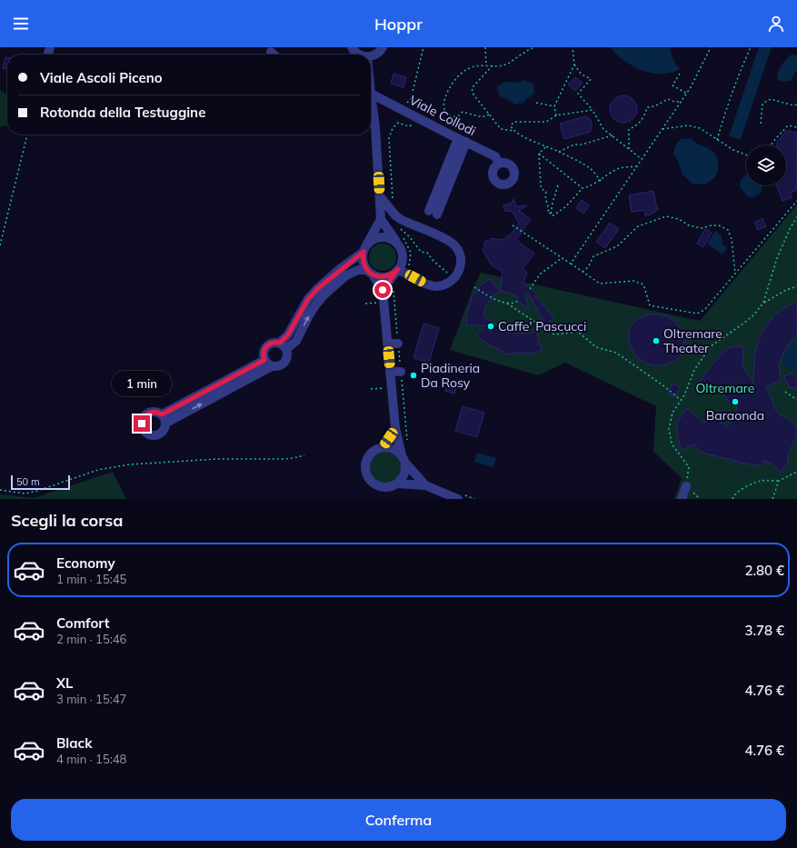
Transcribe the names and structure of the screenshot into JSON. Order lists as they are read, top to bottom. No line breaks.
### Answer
{"streets":{"street":["Viale Collodi"]},"parks":["Oltremare"],"places":["Caffe' Pascucci","Oltremare Theater","Piadineria Da Rosy","Baraonda"],"scale_bar":"50 m","page":{"header":"Hoppr","banner":["Viale Ascoli Piceno","Rotonda della Testuggine"],"bubble":"1 min","scale":"50 m","heading":"Scegli la corsa","list":[{"name":"Economy","note":"1 min · 15:45","value":"2.80 €"},{"name":"Comfort","note":"2 min · 15:46","value":"3.78 €"},{"name":"XL","note":"3 min · 15:47","value":"4.76 €"},{"name":"Black","note":"4 min · 15:48","value":"4.76 €"}],"buttons":"Conferma"}}
